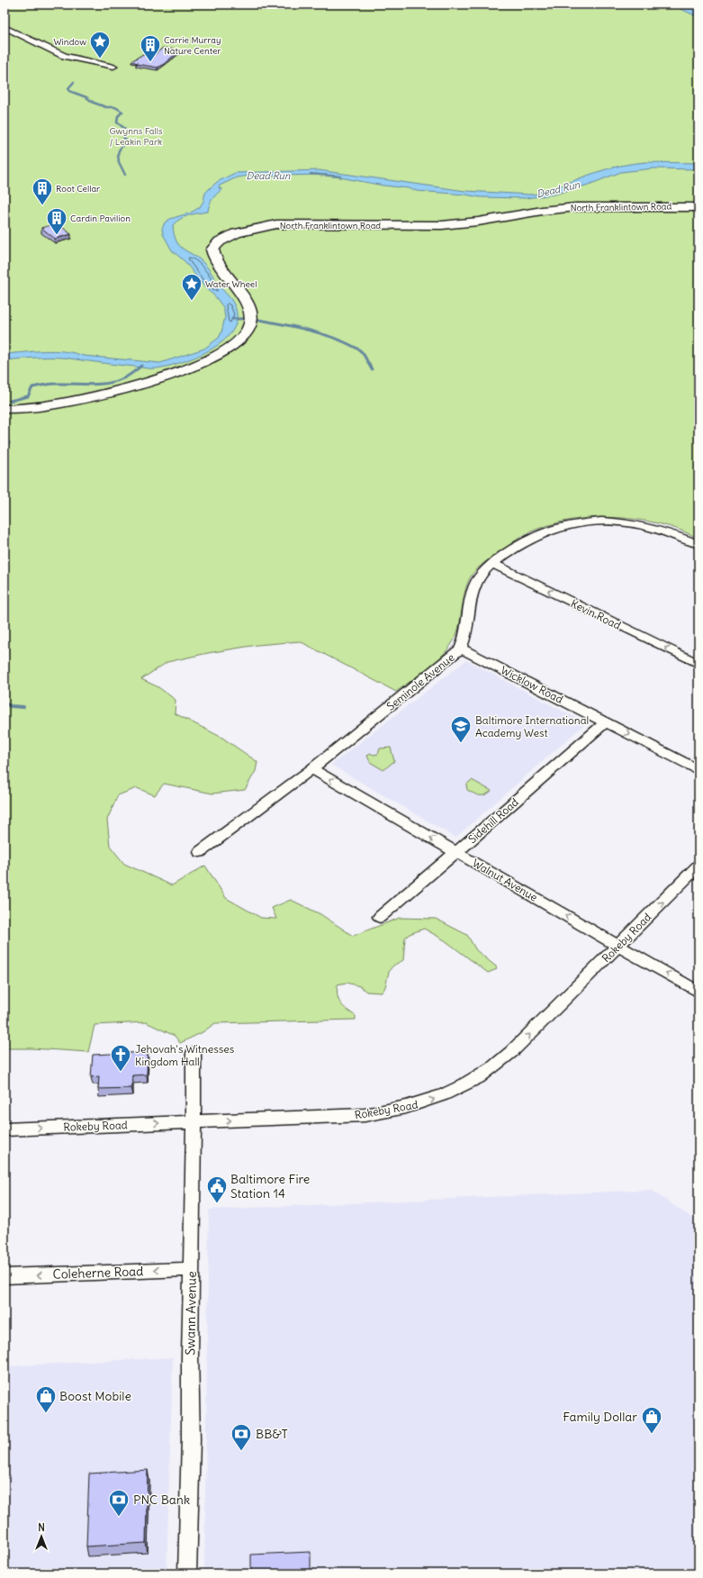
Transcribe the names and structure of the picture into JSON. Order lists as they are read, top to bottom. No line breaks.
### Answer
{"streets":{"street":["North Franklintown Road","Kevin Road","Seminole Avenue","Wicklow Road","Sidehill Road","Walnut Avenue","Rokeby Road","Coleherne Road","Swann Avenue"]},"crossings":[["Kevin Road","Seminole Avenue"],["Seminole Avenue","Wicklow Road"],["Seminole Avenue","Walnut Avenue"],["Wicklow Road","Sidehill Road"],["Sidehill Road","Walnut Avenue"],["Walnut Avenue","Rokeby Road"],["Rokeby Road","Swann Avenue"],["Coleherne Road","Swann Avenue"]],"one_way":["Kevin Road","Wicklow Road","Walnut Avenue","Rokeby Road","Coleherne Road"],"water":["Dead Run"],"parks":["Gwynns Falls / Leakin Park"],"places":{"place":["Window","Water Wheel"],"building":["Carrie Murray Nature Center","Root Cellar","Cardin Pavilion"],"school or university":["Baltimore International Academy West"],"church":["Jehovah's Witnesses Kingdom Hall"],"public building":["Baltimore Fire Station 14"],"shop":["Boost Mobile","Family Dollar"],"bank":["BB&T","PNC Bank"]},"north":"top"}
